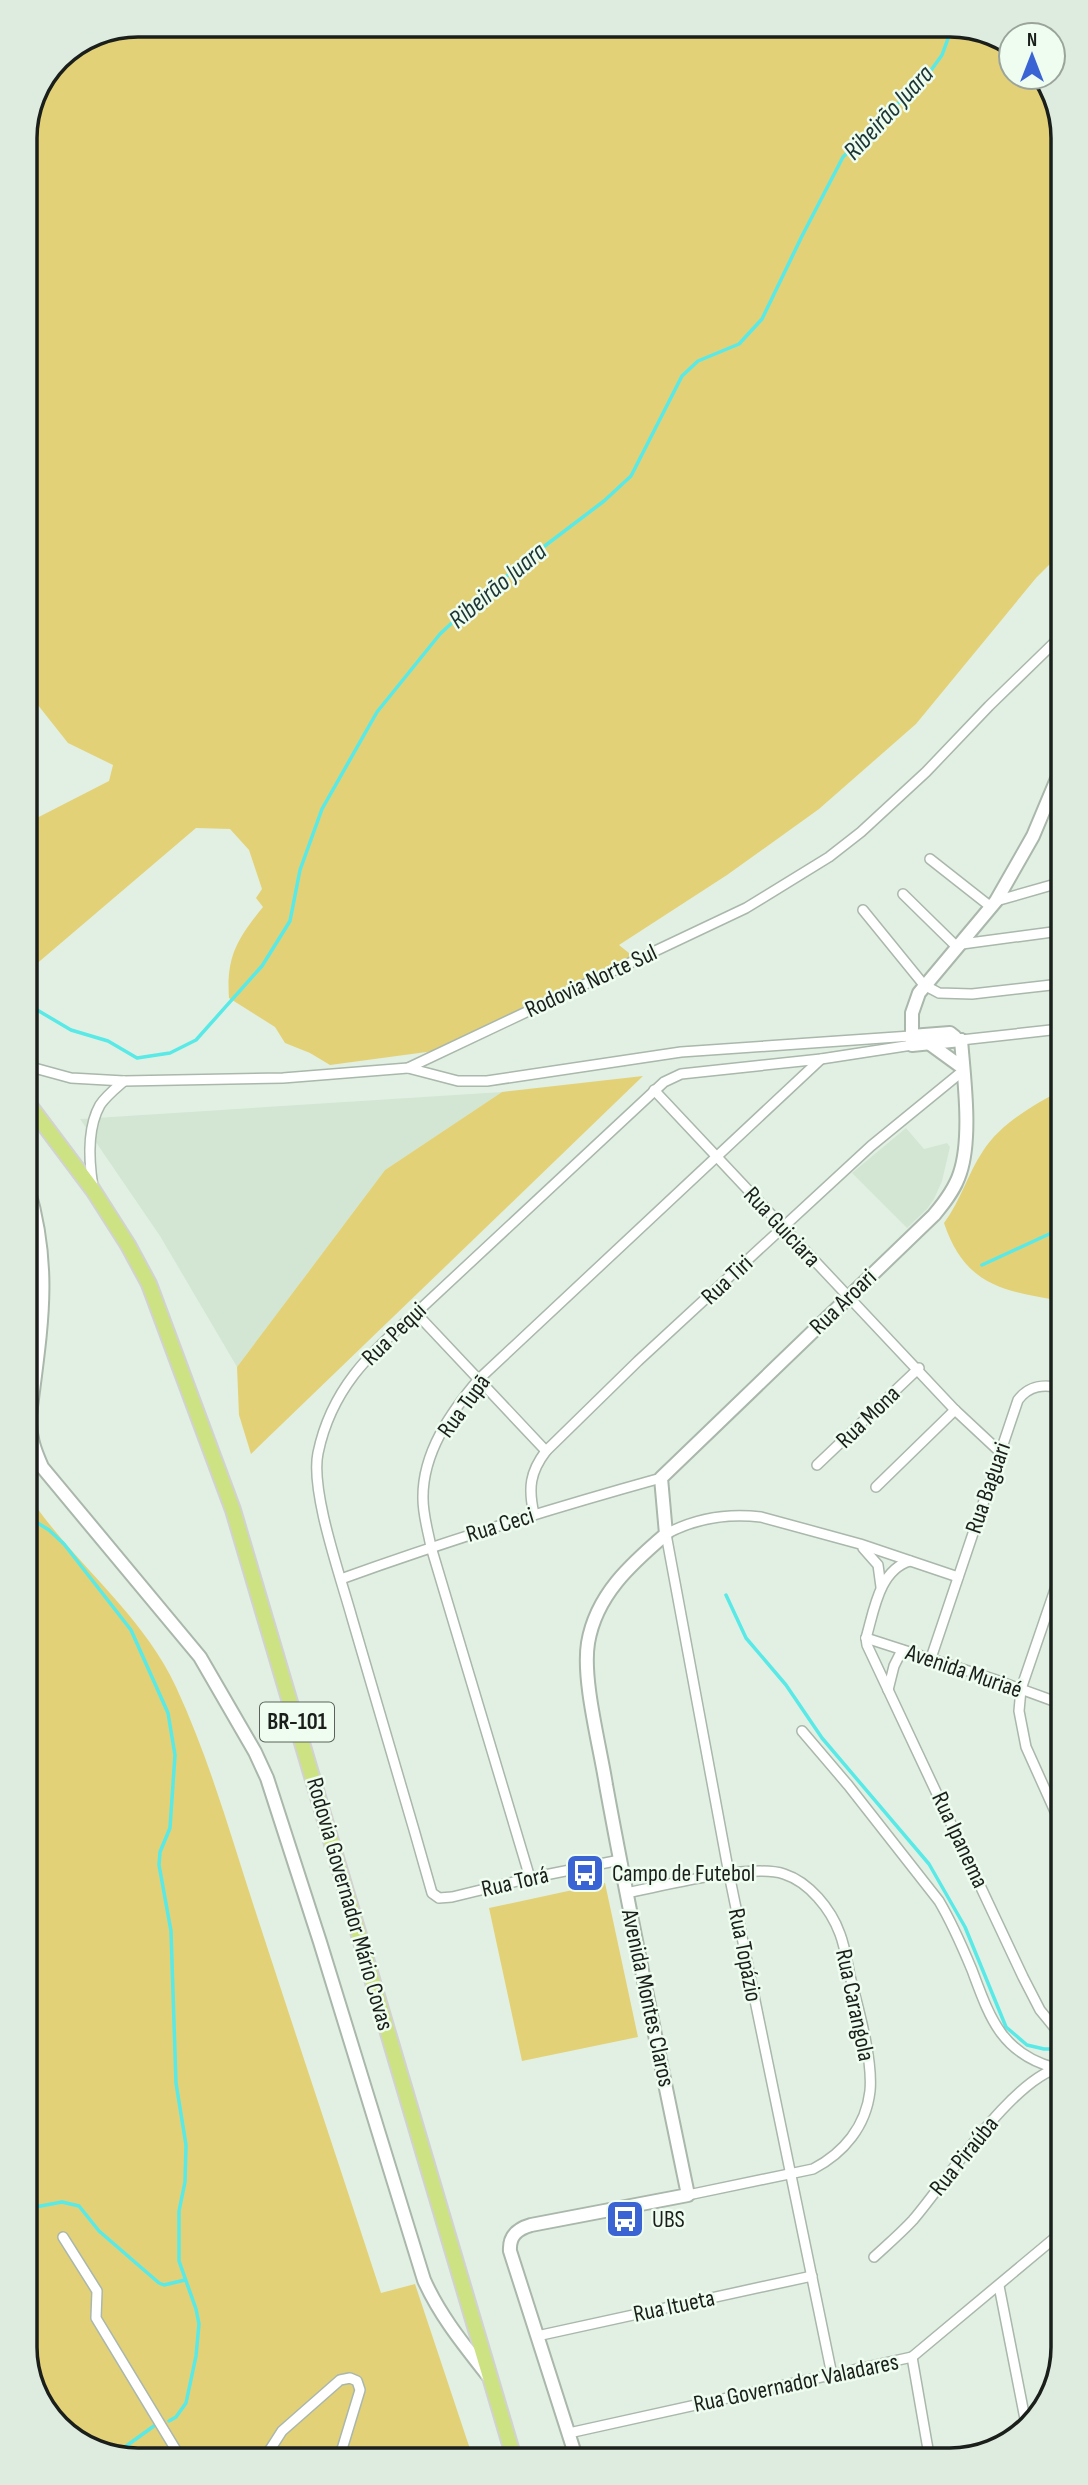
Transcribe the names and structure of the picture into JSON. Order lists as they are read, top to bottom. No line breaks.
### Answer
{"streets":{"main road":["BR-101","Rodovia Governador Mário Covas"],"street":["Rodovia Norte Sul","Rua Guiciara","Rua Tiri","Rua Aroari","Rua Pequi","Rua Tupã","Rua Mona","Rua Baguari","Rua Ceci","Avenida Muriaé","Rua Ipanema","Rua Torá","Rua Topázio","Avenida Montes Claros","Rua Carangola","Rua Piraúba","Rua Itueta","Rua Governador Valadares"]},"crossings":[["Rua Guiciara","Rua Tiri"],["Rua Guiciara","Rua Aroari"],["Rua Guiciara","Rua Pequi"],["Rua Guiciara","Rua Tupã"],["Rua Guiciara","Rua Mona"],["Rua Guiciara","Rua Baguari"],["Rua Tiri","Rua Aroari"],["Rua Tiri","Rua Ceci"],["Rua Aroari","Rua Ceci"],["Rua Pequi","Rua Tupã"],["Rua Pequi","Rua Ceci"],["Rua Pequi","Rua Torá"],["Rua Tupã","Rua Ceci"],["Rua Tupã","Rua Torá"],["Rua Baguari","Avenida Muriaé"],["Avenida Muriaé","Rua Ipanema"],["Rua Torá","Avenida Montes Claros"],["Rua Topázio","Avenida Montes Claros"],["Rua Topázio","Rua Carangola"],["Rua Topázio","Rua Itueta"],["Rua Topázio","Rua Governador Valadares"],["Avenida Montes Claros","Rua Carangola"]],"water":["Ribeirão Juara"],"places":{"bus stop":["Campo de Futebol","UBS"]},"north":"top"}
